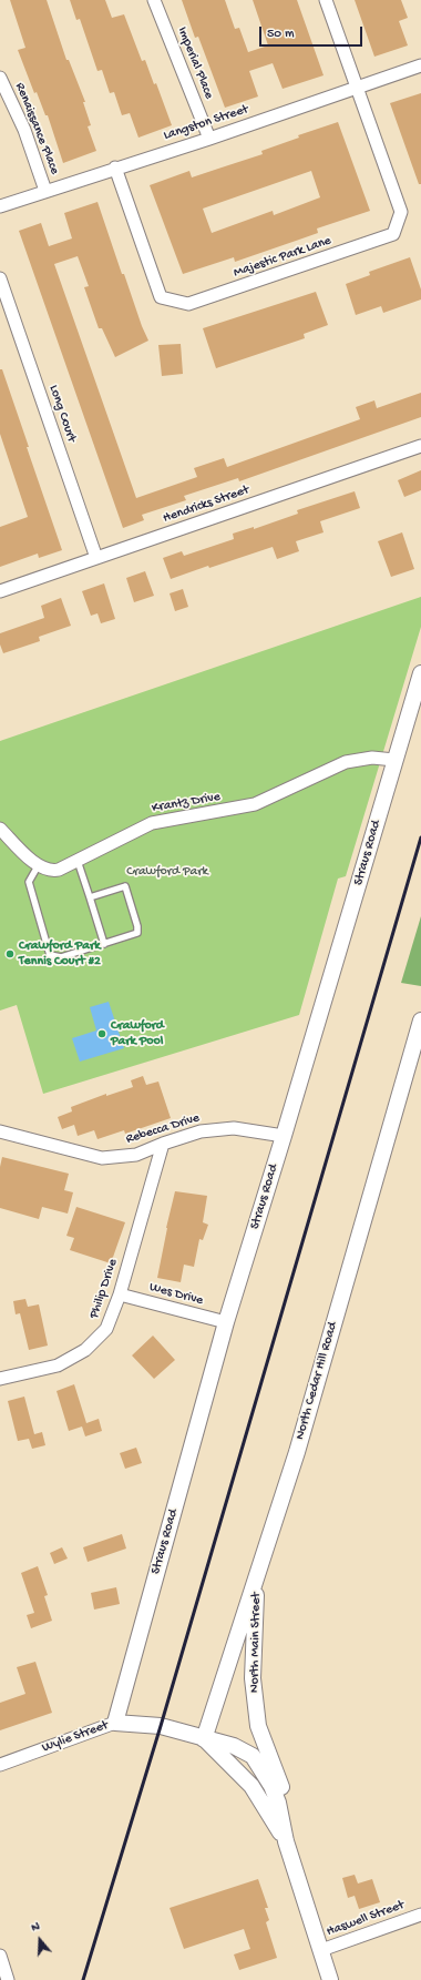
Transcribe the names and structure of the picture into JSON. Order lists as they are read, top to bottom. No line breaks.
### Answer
{"streets":{"street":["Imperial Place","Langston Street","Renaissance Place","Majestic Park Lane","Long Court","Hendricks Street","Krantz Drive","Straus Road","Rebecca Drive","Philip Drive","Wes Drive","North Cedar Hill Road","North Main Street","Wylie Street","Haswell Street"]},"crossings":[["Imperial Place","Langston Street"],["Langston Street","Renaissance Place"],["Langston Street","Majestic Park Lane"],["Long Court","Hendricks Street"],["Krantz Drive","Straus Road"],["Straus Road","Rebecca Drive"],["Straus Road","Wes Drive"],["Straus Road","Wylie Street"],["Rebecca Drive","Philip Drive"],["Philip Drive","Wes Drive"],["North Cedar Hill Road","North Main Street"],["North Cedar Hill Road","Wylie Street"],["North Main Street","Wylie Street"],["North Main Street","Haswell Street"]],"parks":["Crawford Park"],"places":["Crawford Park Tennis Court #2","Crawford Park Pool"],"scale_bar":"50 m","north":"top"}
